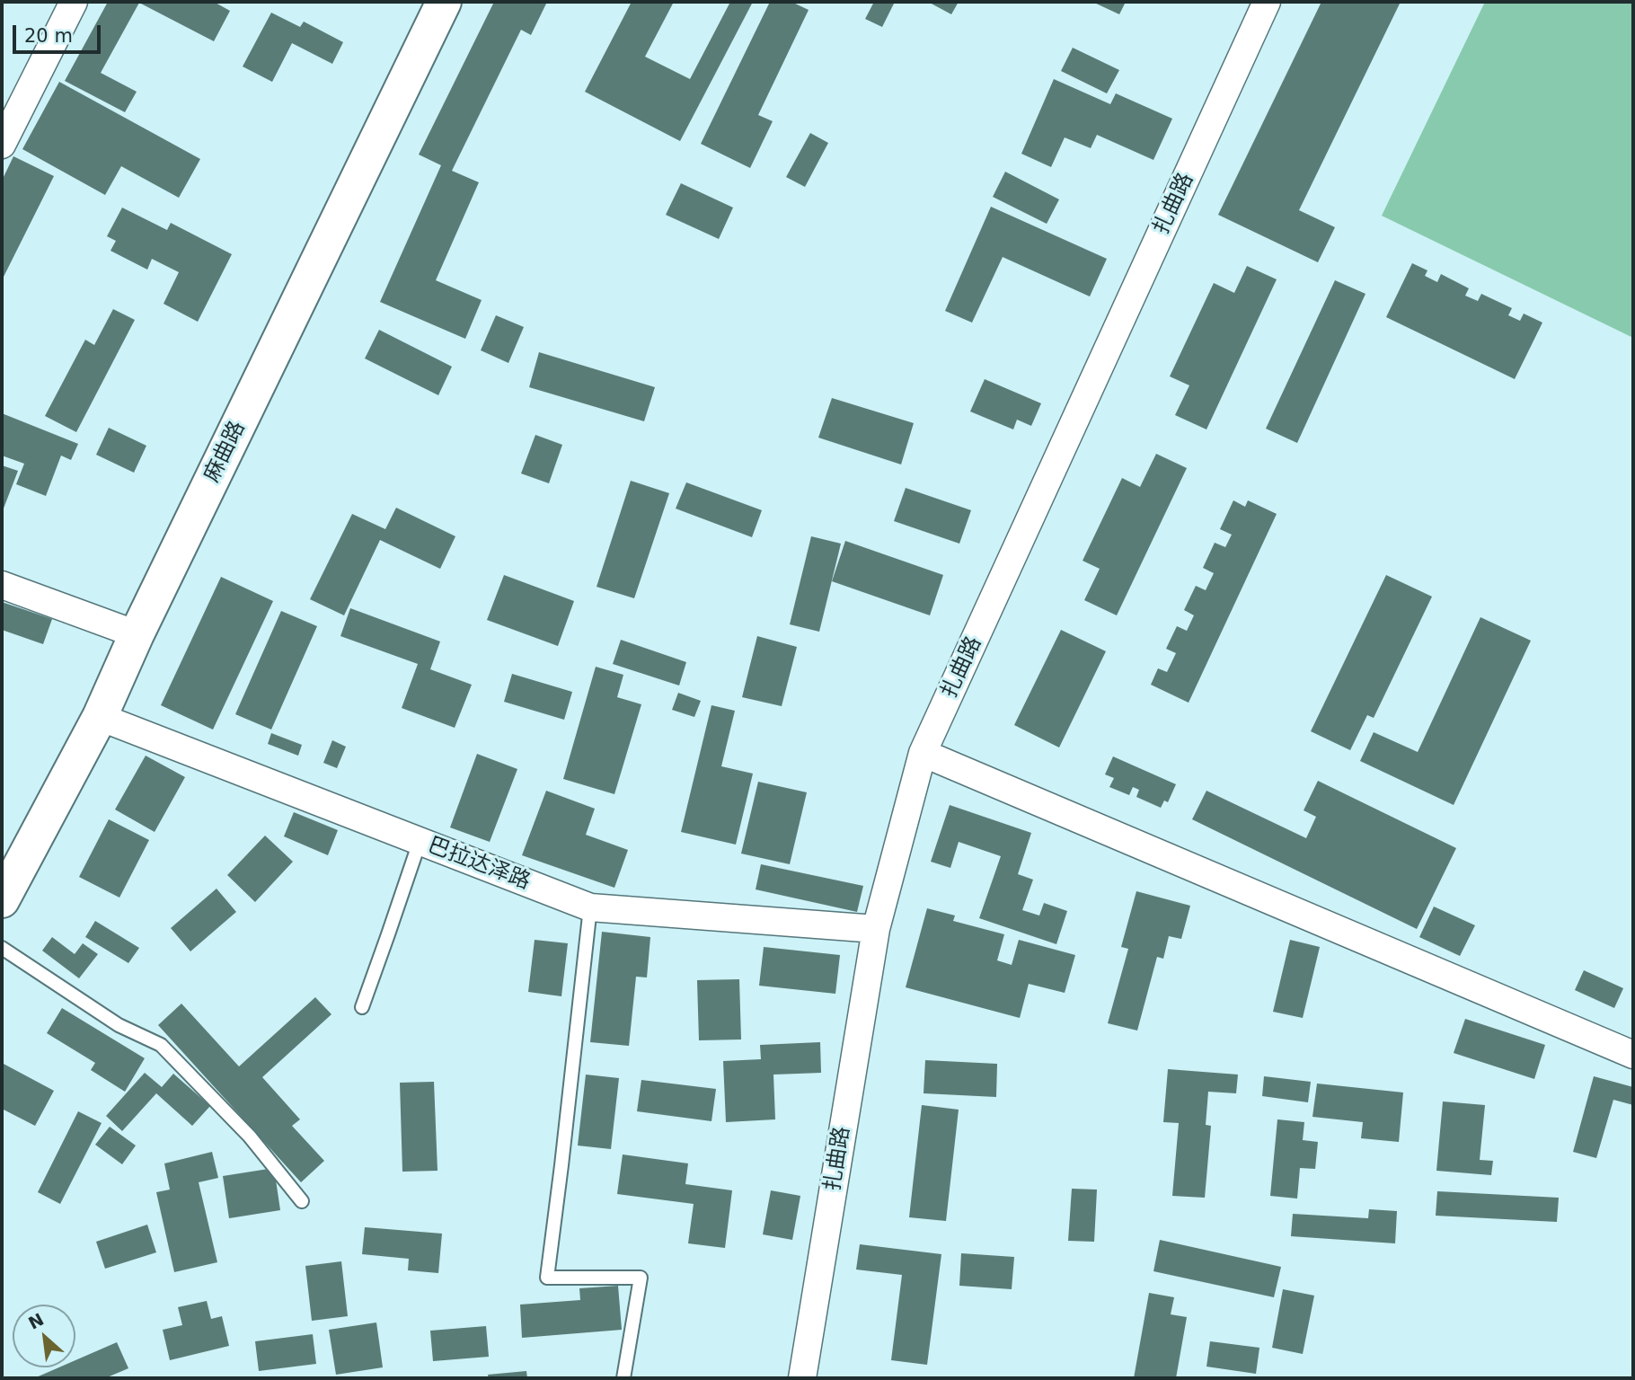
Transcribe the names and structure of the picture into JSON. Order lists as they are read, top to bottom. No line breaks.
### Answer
{"streets":{"main road":["麻曲路"],"street":["扎曲路","巴拉达泽路"]},"crossings":[["扎曲路","巴拉达泽路"],["麻曲路","巴拉达泽路"]],"scale_bar":"20 m","north":"top left"}
